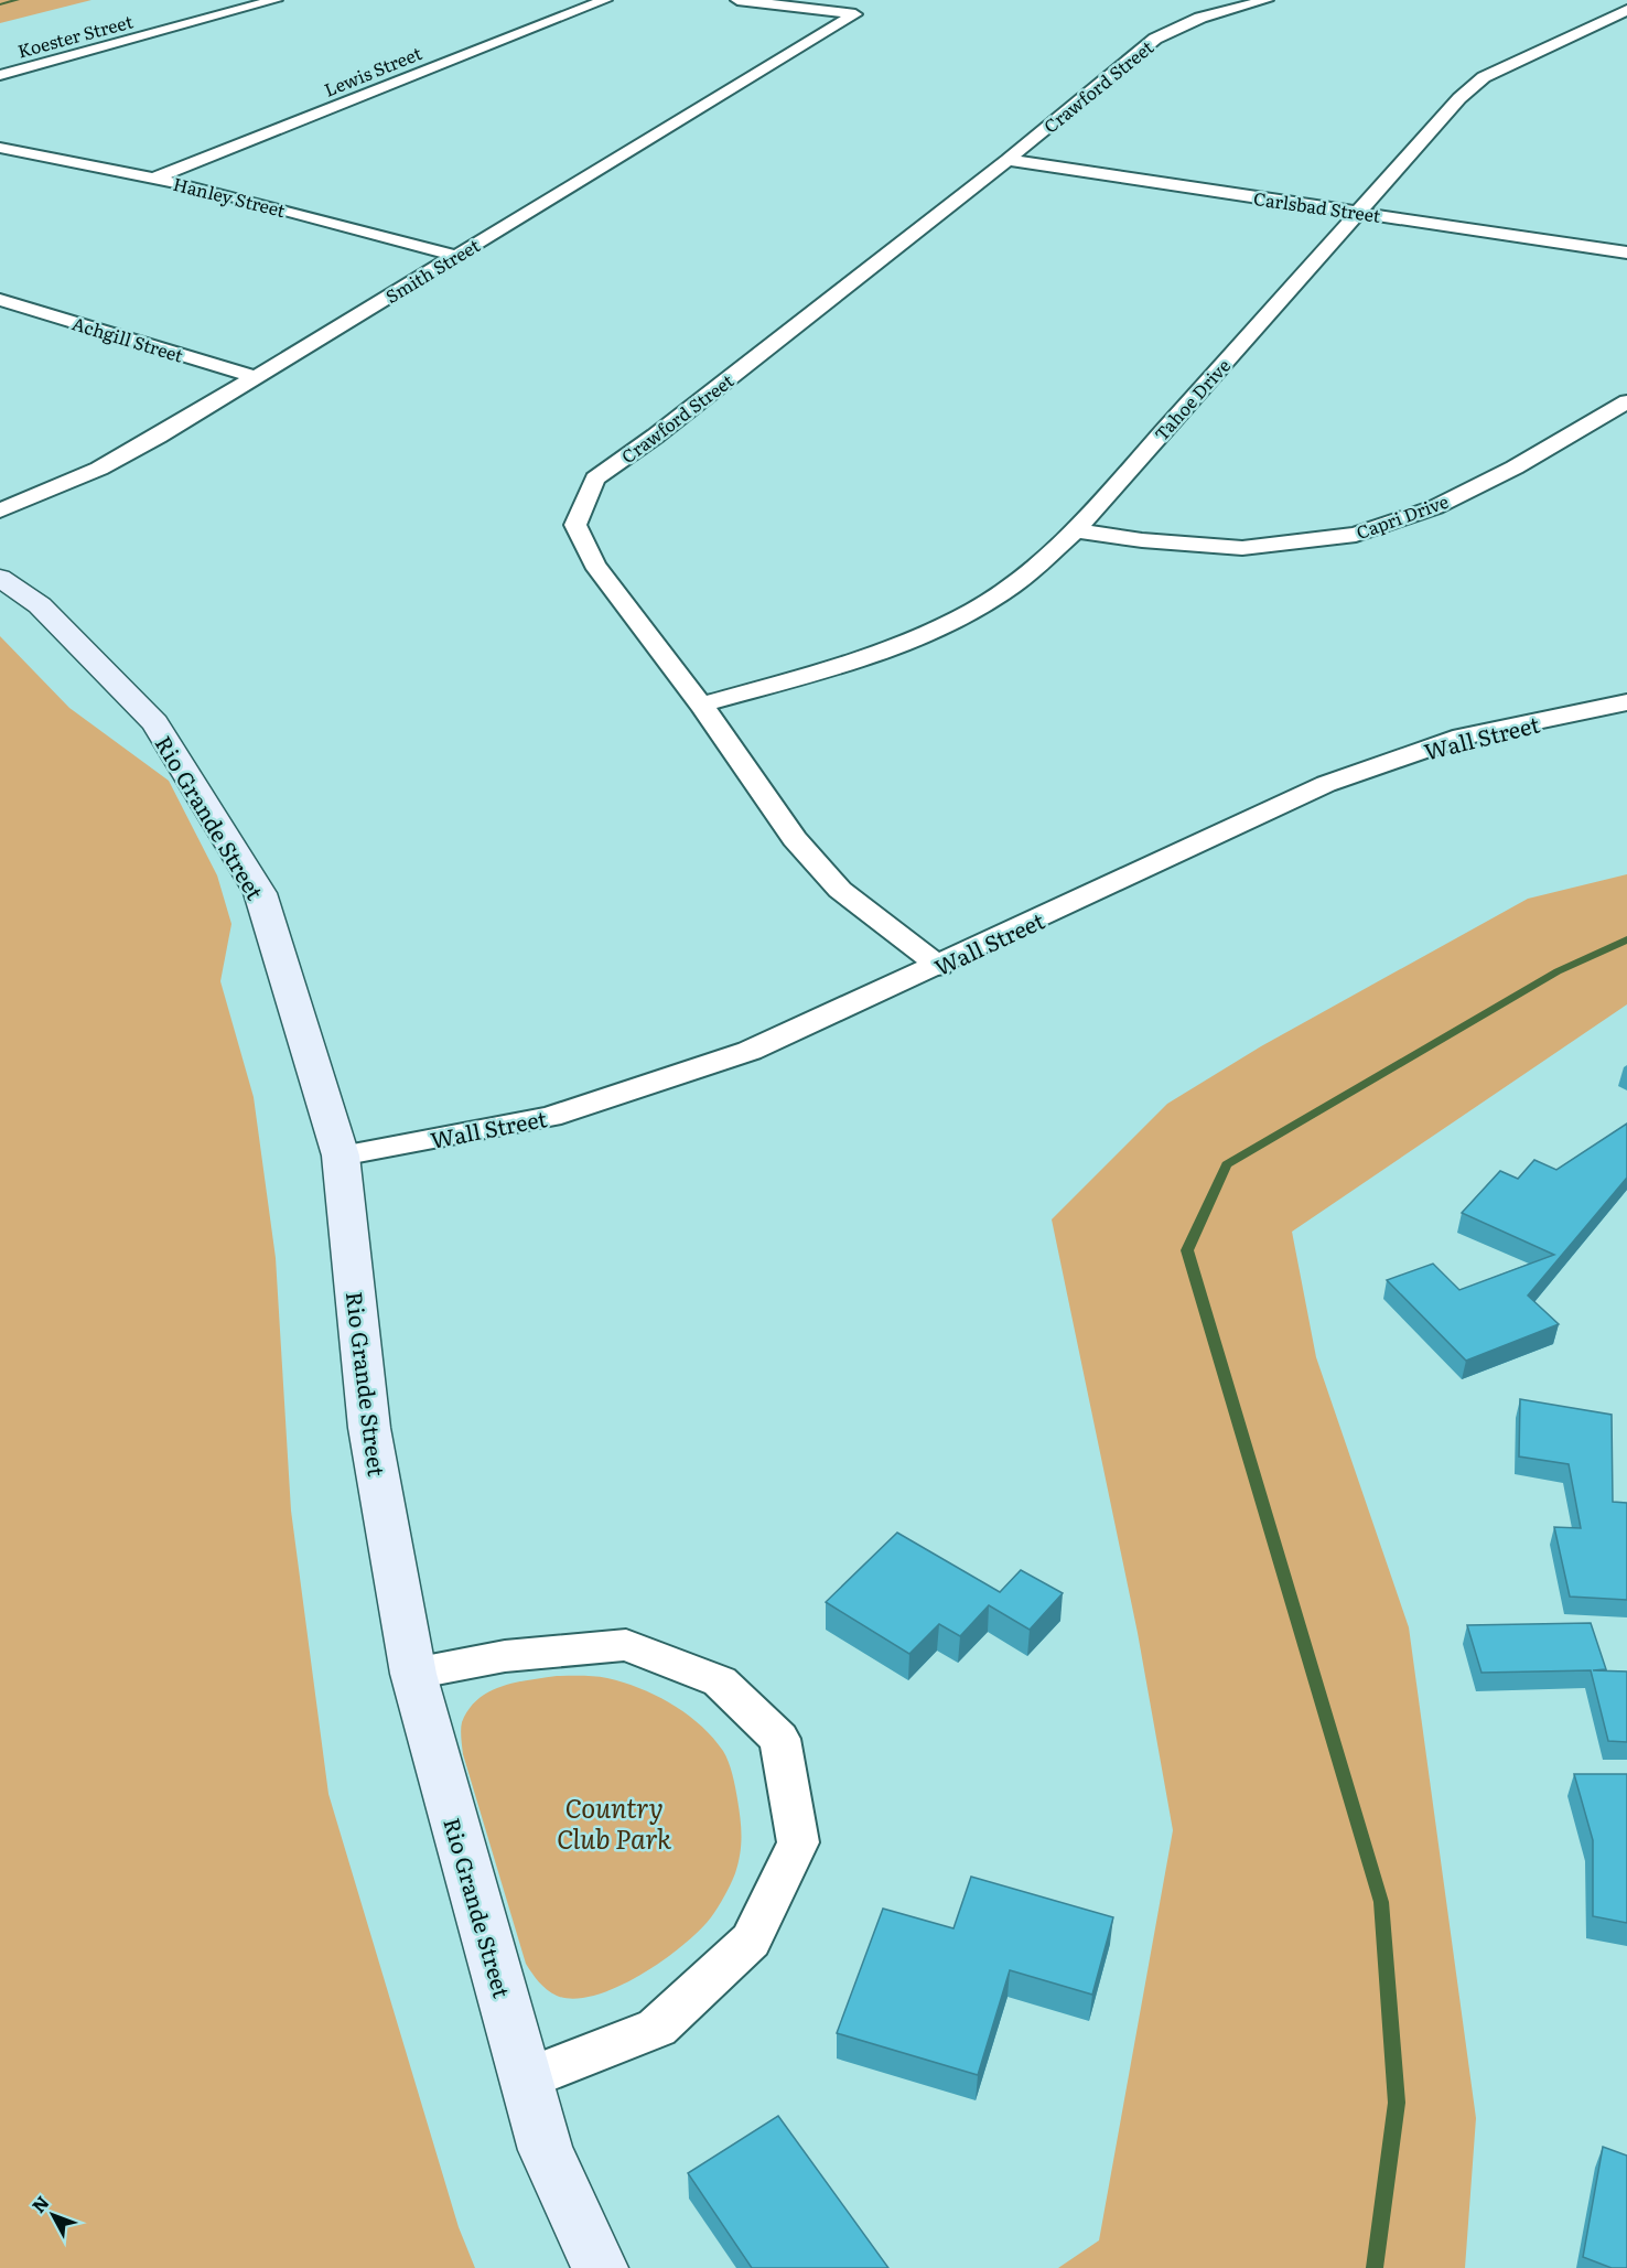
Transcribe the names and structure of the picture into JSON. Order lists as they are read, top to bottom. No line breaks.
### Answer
{"streets":{"street":["Koester Street","Lewis Street","Crawford Street","Hanley Street","Carlsbad Street","Smith Street","Achgill Street","Tahoe Drive","Capri Drive","Wall Street","Rio Grande Street"]},"crossings":[["Lewis Street","Hanley Street"],["Crawford Street","Carlsbad Street"],["Crawford Street","Tahoe Drive"],["Crawford Street","Wall Street"],["Hanley Street","Smith Street"],["Carlsbad Street","Tahoe Drive"],["Smith Street","Achgill Street"],["Tahoe Drive","Capri Drive"],["Wall Street","Rio Grande Street"]],"parks":["Country Club Park"],"north":"top left"}
